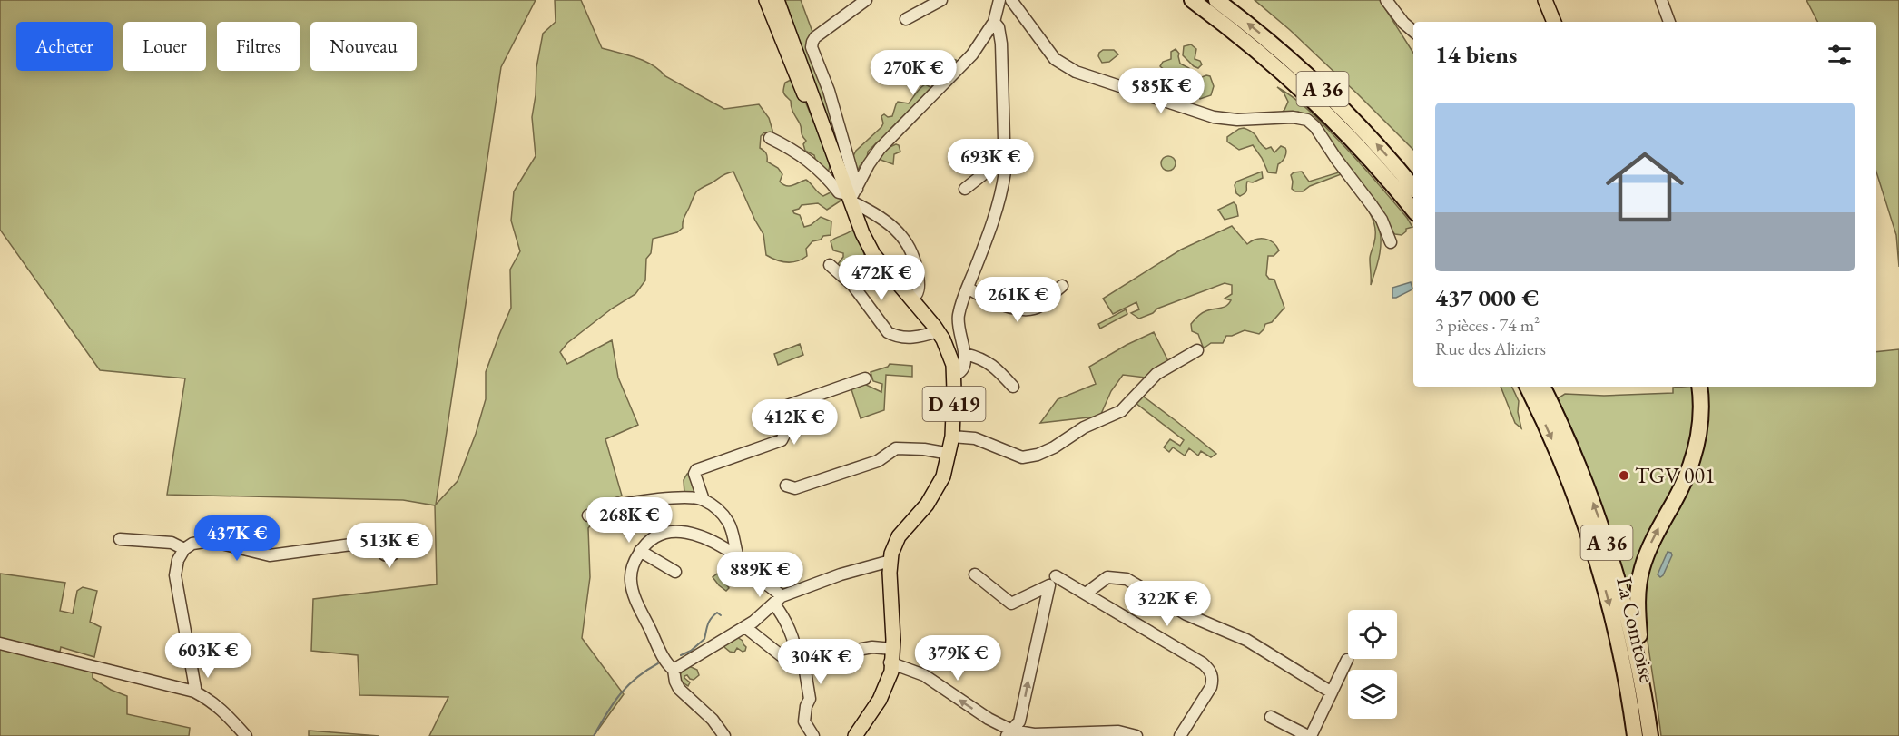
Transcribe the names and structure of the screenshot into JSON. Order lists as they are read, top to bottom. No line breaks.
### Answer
{"streets":{"highway":["A 36","La Comtoise"],"main road":["D 419"]},"places":["TGV 001"],"page":{"chip":["Acheter","Louer","Filtres","Nouveau"],"heading":"14 biens","price":["270K €","585K €","693K €","472K €","261K €","412K €","268K €","437K €","513K €","889K €","322K €","603K €","379K €","304K €"],"list":[{"name":"437 000 €","note":"3 pièces · 74 m² · Rue des Aliziers"}]}}
